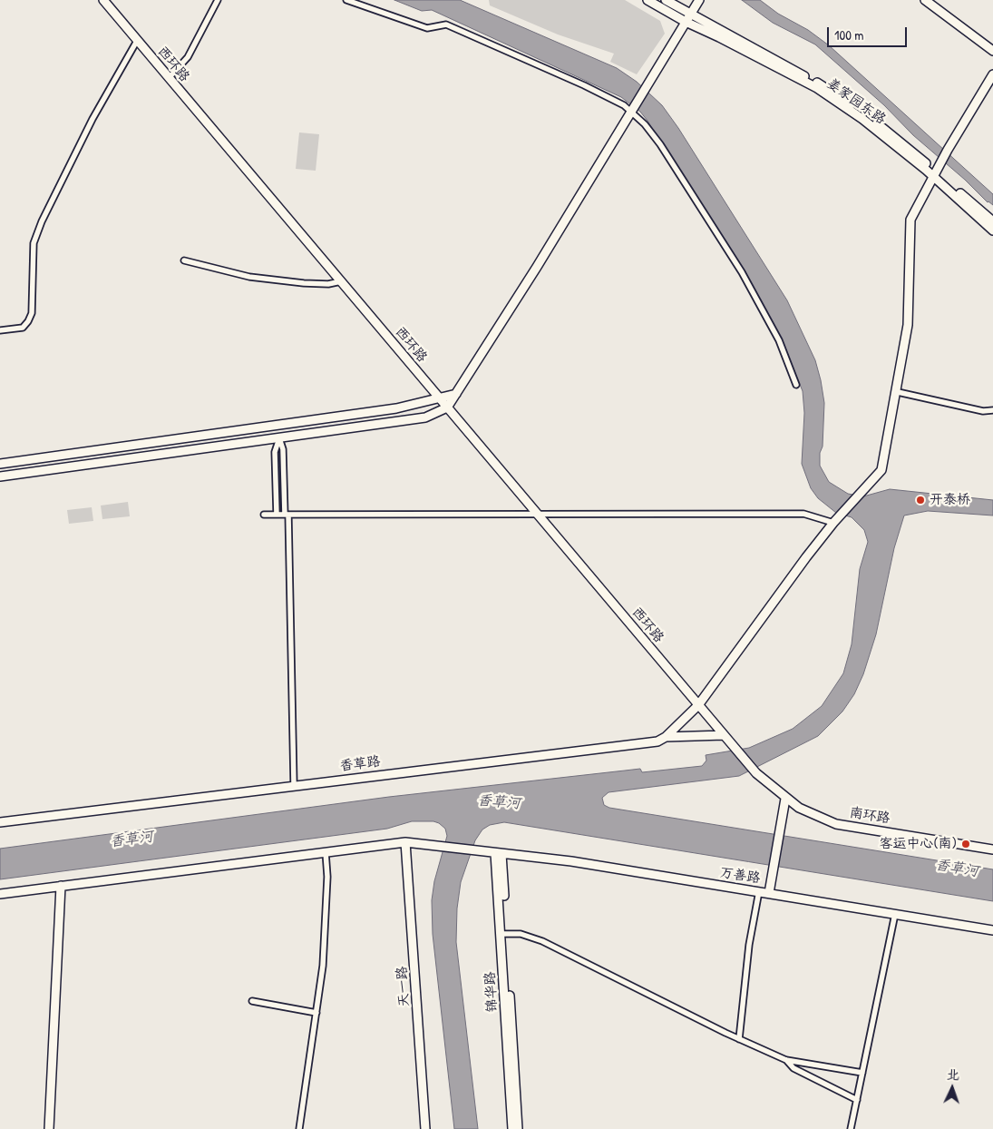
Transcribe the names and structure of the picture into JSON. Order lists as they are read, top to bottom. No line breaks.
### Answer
{"streets":{"street":["西环路","姜家园东路","香草路","南环路","万善路","天一路","锦华路"]},"crossings":[["香草路","南环路"],["万善路","天一路"],["万善路","锦华路"]],"water":["香草河"],"places":["开泰桥","客运中心(南)"],"scale_bar":"100 m","north":"top"}
